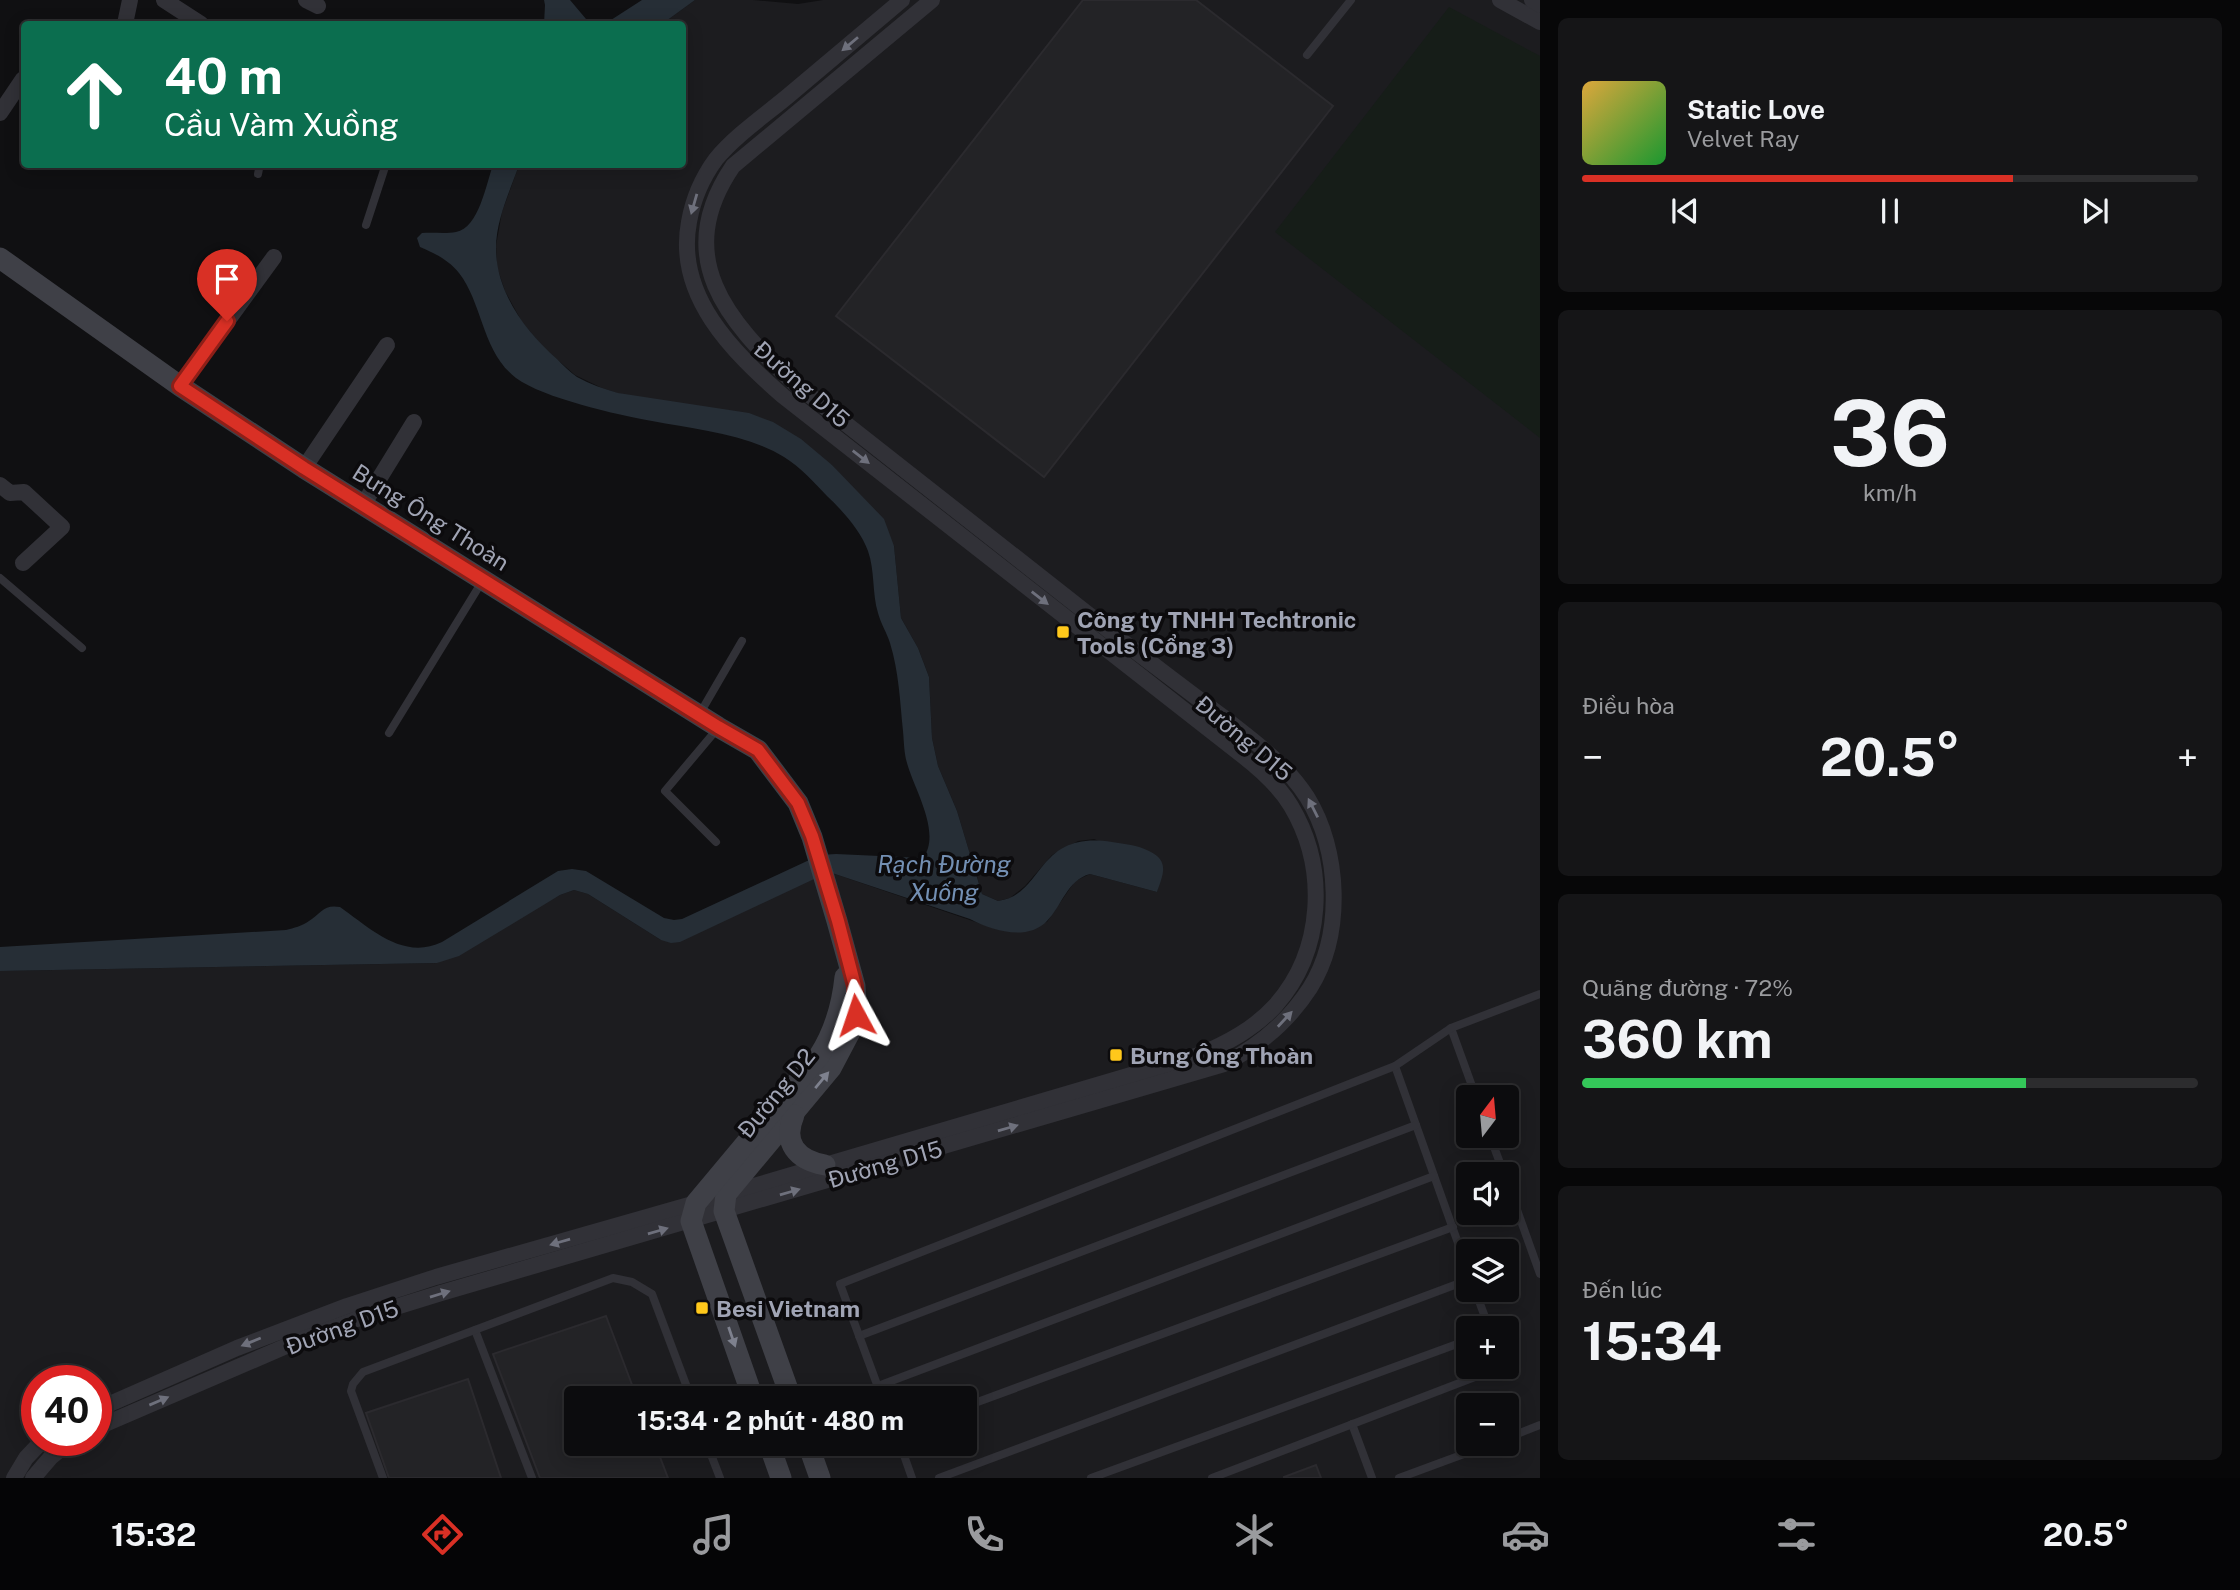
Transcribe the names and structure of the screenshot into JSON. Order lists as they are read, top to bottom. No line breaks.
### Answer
{"streets":{"street":["Đường D15","Bưng Ông Thoàn","Đường D2"]},"crossings":[["Đường D15","Đường D2"],["Bưng Ông Thoàn","Đường D2"]],"water":["Rạch Đường Xuống"],"places":{"transit":["Công ty TNHH Techtronic Tools (Cổng 3)","Bưng Ông Thoàn","Besi Vietnam"]},"north":"top","page":{"turn":["40 m","Cầu Vàm Xuồng"],"song":["Static Love","Velvet Ray"],"tile":[["36","km/h"],"Điều hòa",["Quãng đường · 72%","360 km"],["Đến lúc","15:34"]],"heat":["−","20.5°","+"],"map_buttons":["+","−"],"limit":"40","trip":"15:34 · 2 phút · 480 m","tabs":["15:32","20.5°"]}}
